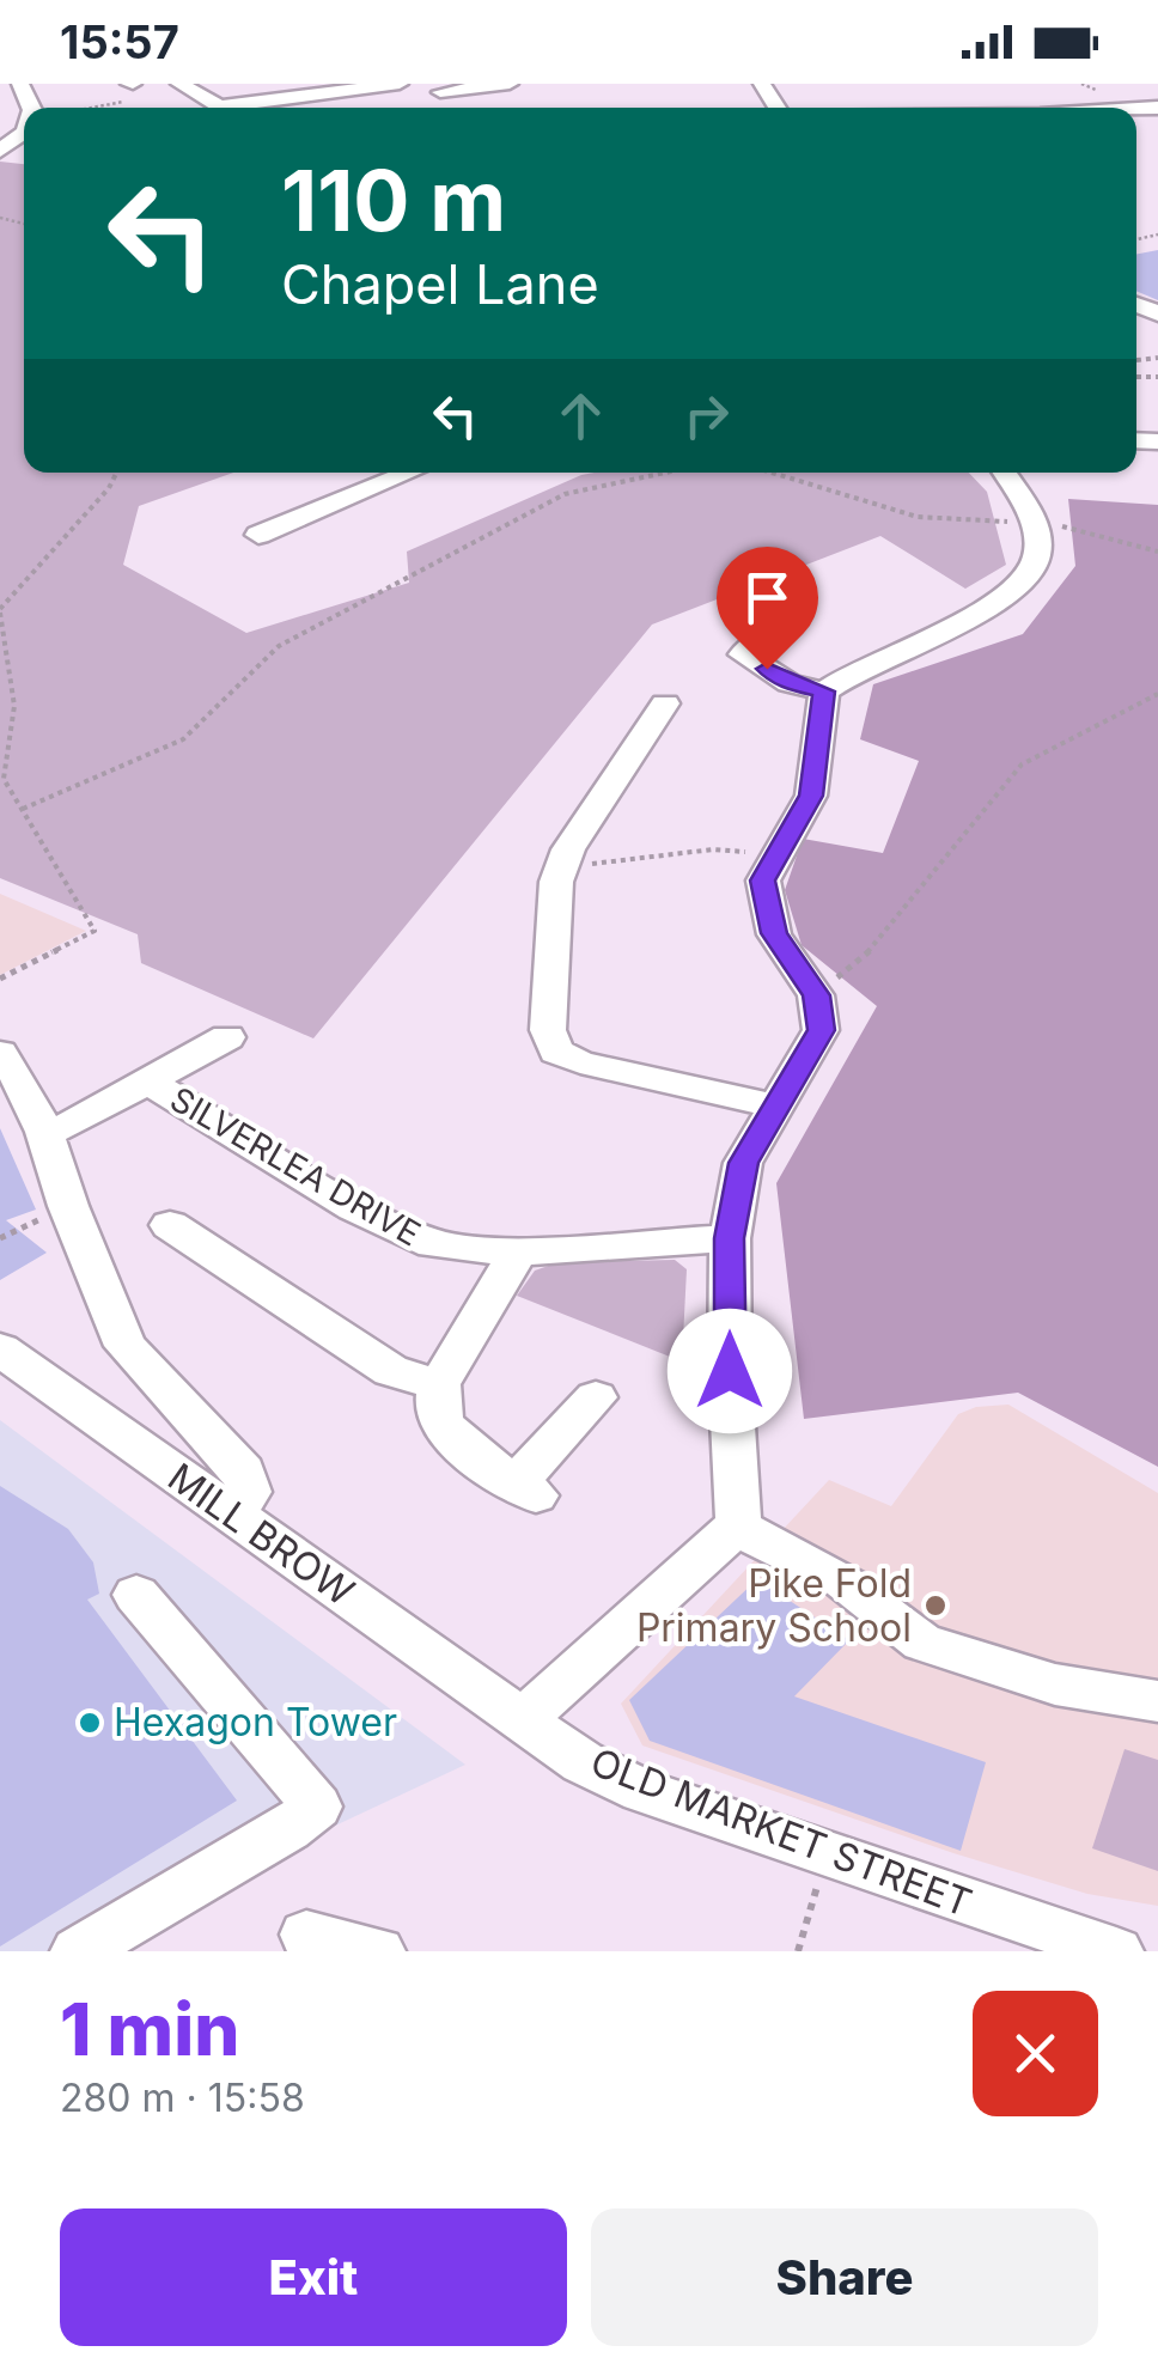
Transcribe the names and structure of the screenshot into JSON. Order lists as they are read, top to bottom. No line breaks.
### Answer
{"streets":{"street":["SILVERLEA DRIVE","MILL BROW","OLD MARKET STREET"]},"crossings":[["MILL BROW","OLD MARKET STREET"]],"places":["Pike Fold Primary School","Hexagon Tower"],"page":{"status":"15:57","turn":["110 m","Chapel Lane"],"heading":["1 min","280 m · 15:58"],"buttons":["Exit","Share"]}}
